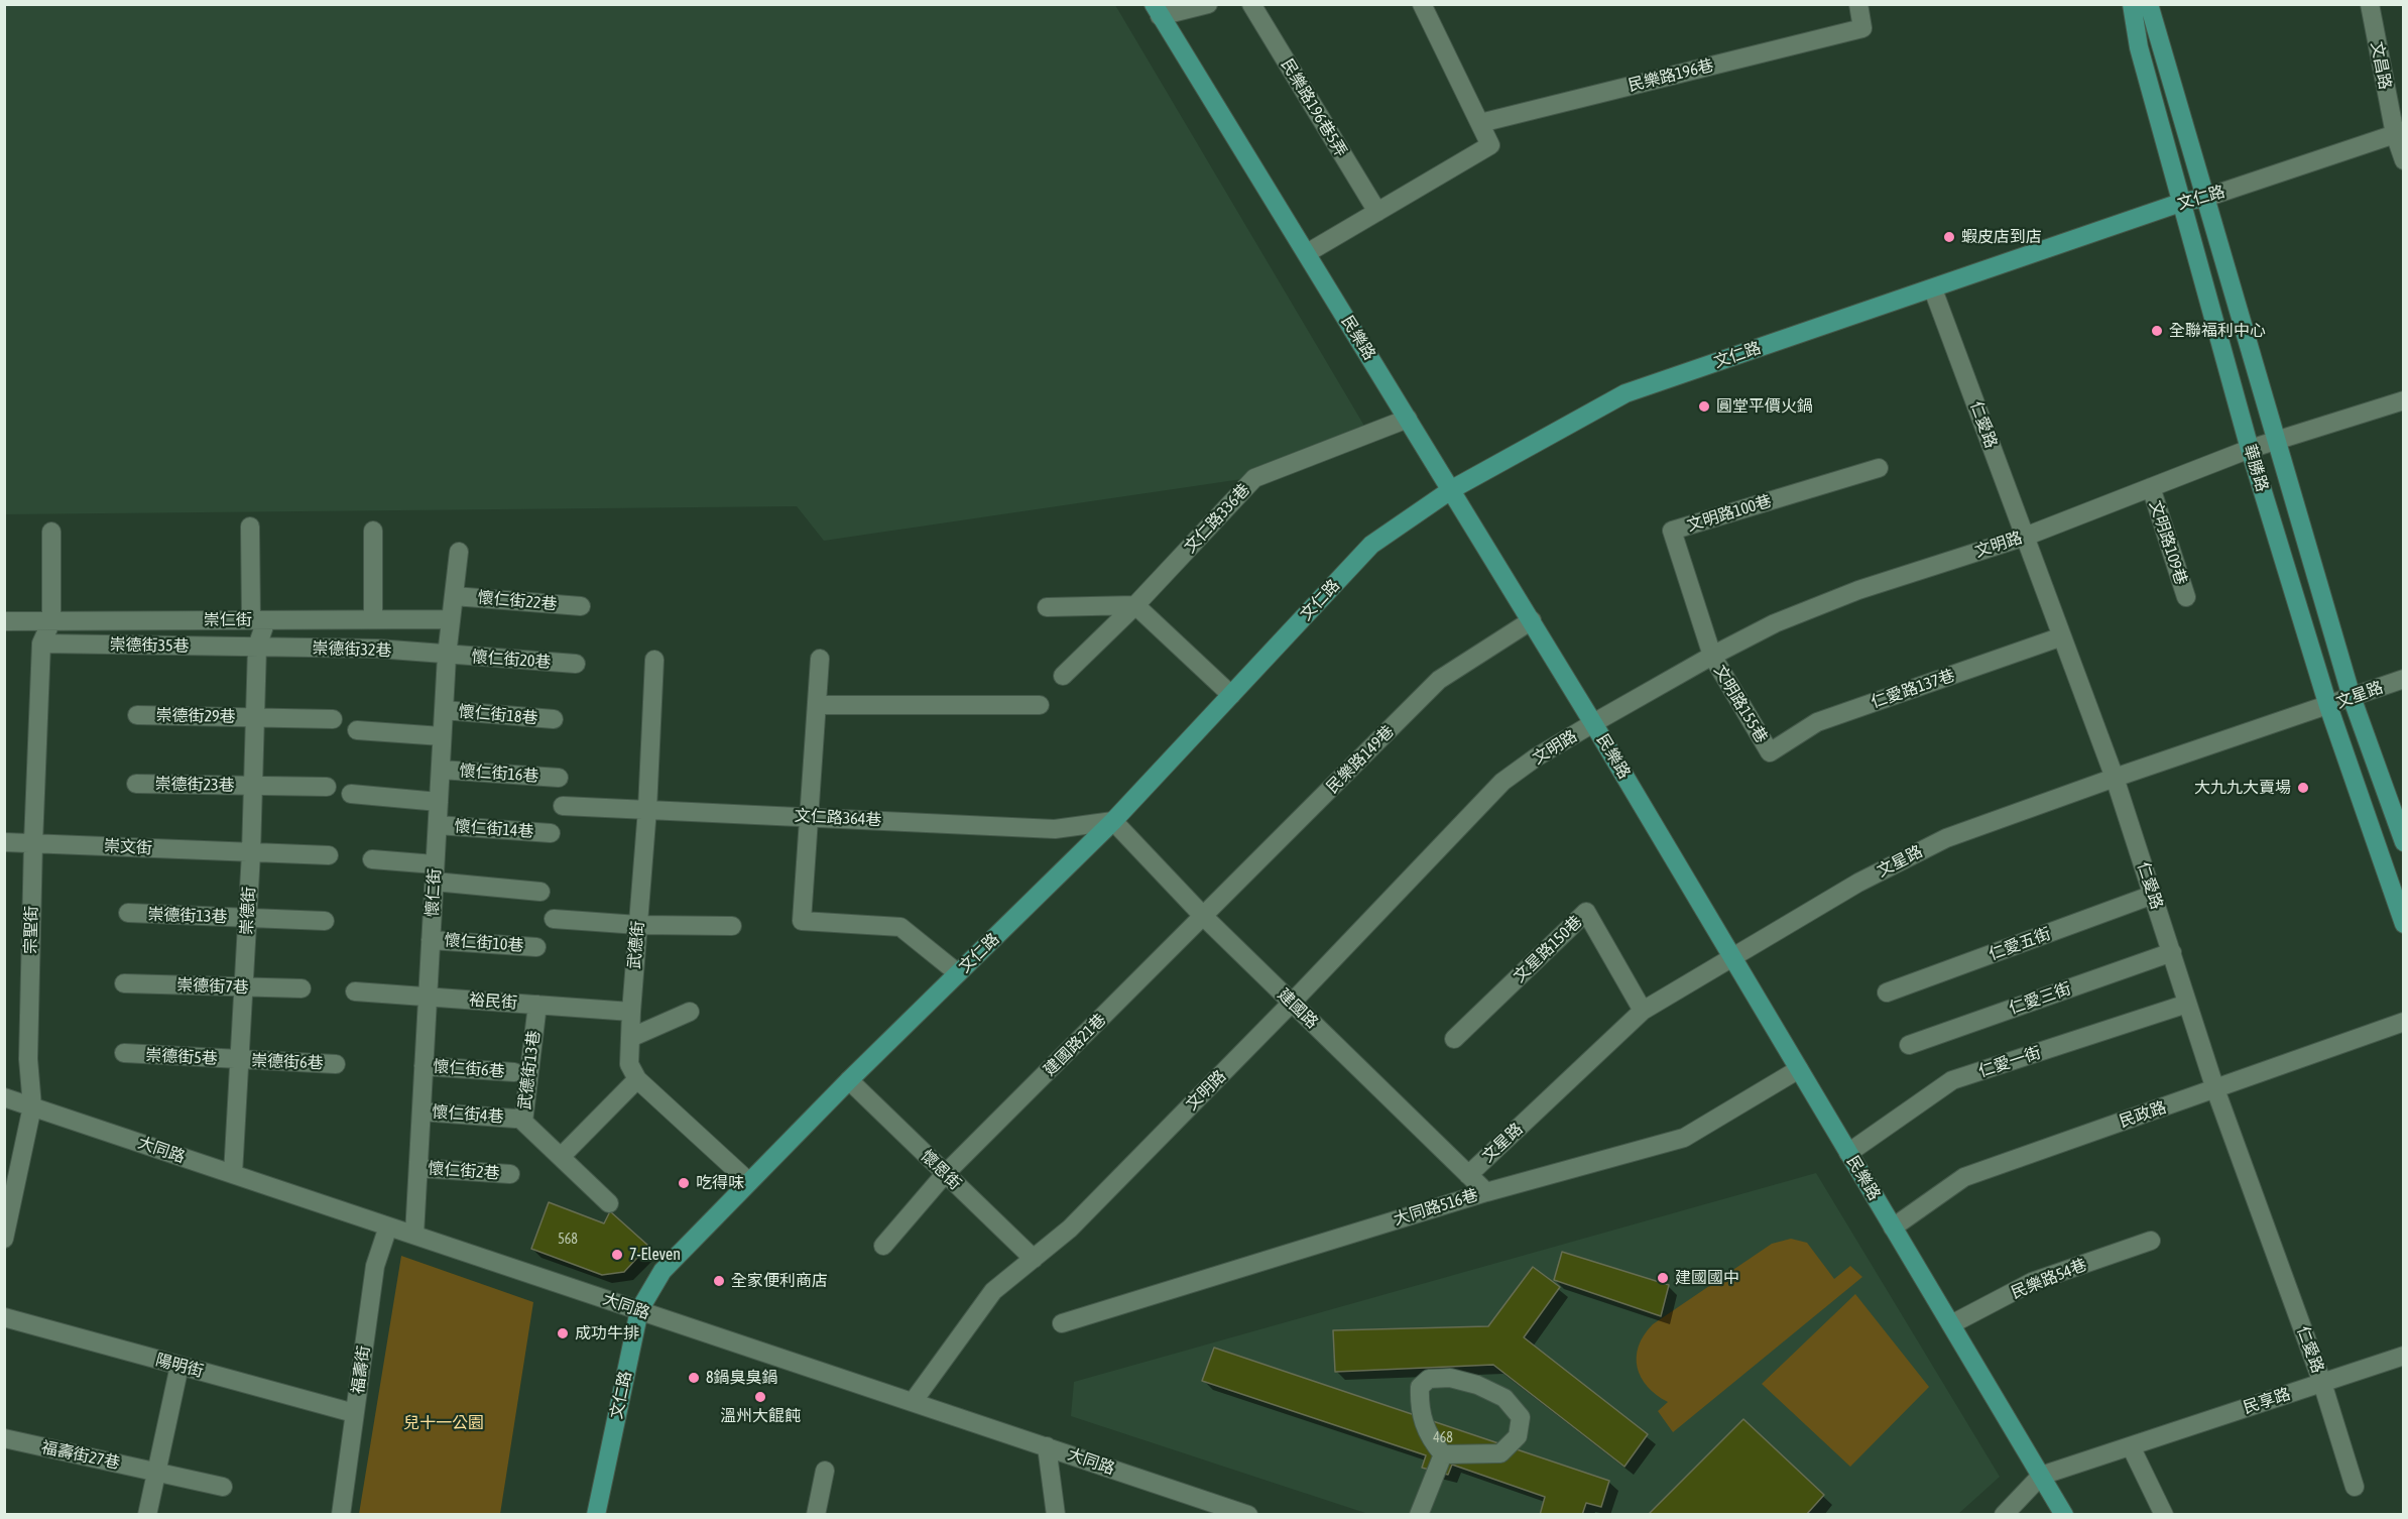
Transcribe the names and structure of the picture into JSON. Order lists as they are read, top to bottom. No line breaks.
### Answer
{"streets":{"main road":["文仁路","民樂路","華勝路"],"street":["文昌路","民樂路196巷","民樂路196巷5弄","仁愛路","文明路100巷","文仁路336巷","文明路109巷","文明路","懷仁街22巷","崇仁街","崇德街35巷","崇德街32巷","懷仁街20巷","仁愛路137巷","文星路","文明路155巷","懷仁街18巷","崇德街29巷","民樂路149巷","懷仁街16巷","崇德街23巷","文仁路364巷","懷仁街14巷","崇文街","懷仁街","崇德街","崇德街13巷","宗聖街","懷仁街10巷","仁愛五街","武德街","文星路150巷","崇德街7巷","仁愛三街","裕民街","建國路","建國路21巷","崇德街5巷","崇德街6巷","仁愛一街","懷仁街6巷","武德街13巷","懷仁街4巷","民政路","大同路","懷恩街","懷仁街2巷","大同路516巷","民樂路54巷","陽明街","福壽街","民享路","福壽街27巷"]},"crossings":[["文昌路","文仁路"],["文仁路","民樂路"],["文仁路","仁愛路"],["文仁路","華勝路"],["文仁路","文仁路364巷"],["文仁路","建國路"],["文仁路","大同路"],["文仁路","懷恩街"],["民樂路","文仁路336巷"],["民樂路","文明路"],["民樂路","文星路"],["民樂路","民樂路149巷"],["民樂路","仁愛一街"],["民樂路","民政路"],["民樂路","大同路516巷"],["民樂路","民樂路54巷"],["民樂路","民享路"],["仁愛路","文明路"],["仁愛路","仁愛路137巷"],["仁愛路","文星路"],["仁愛路","仁愛五街"],["仁愛路","仁愛三街"],["仁愛路","仁愛一街"],["仁愛路","民政路"],["仁愛路","民享路"],["華勝路","文明路"],["華勝路","文星路"],["文明路100巷","文明路"],["文明路100巷","文明路155巷"],["文明路109巷","文明路"],["文明路","文明路155巷"],["文明路","建國路"],["文明路","大同路"],["文明路","懷恩街"],["懷仁街22巷","懷仁街"],["崇仁街","懷仁街"],["崇仁街","崇德街"],["崇仁街","宗聖街"],["崇德街35巷","崇德街32巷"],["崇德街35巷","崇德街"],["崇德街35巷","宗聖街"],["崇德街32巷","懷仁街20巷"],["崇德街32巷","懷仁街"],["崇德街32巷","崇德街"],["懷仁街20巷","懷仁街"],["仁愛路137巷","文明路155巷"],["文星路","文星路150巷"],["文星路","建國路"],["懷仁街18巷","懷仁街"],["崇德街29巷","崇德街"],["民樂路149巷","建國路"],["民樂路149巷","建國路21巷"],["懷仁街16巷","懷仁街"],["崇德街23巷","崇德街"],["文仁路364巷","武德街"],["文仁路364巷","建國路"],["懷仁街14巷","懷仁街"],["崇文街","崇德街"],["崇文街","宗聖街"],["懷仁街","懷仁街10巷"],["懷仁街","裕民街"],["懷仁街","懷仁街6巷"],["懷仁街","懷仁街4巷"],["懷仁街","大同路"],["懷仁街","懷仁街2巷"],["崇德街","崇德街13巷"],["崇德街","崇德街7巷"],["崇德街","崇德街5巷"],["崇德街","崇德街6巷"],["崇德街","大同路"],["宗聖街","大同路"],["武德街","裕民街"],["裕民街","武德街13巷"],["建國路","建國路21巷"],["建國路","大同路516巷"],["建國路21巷","懷恩街"],["崇德街5巷","崇德街6巷"],["大同路","福壽街"],["陽明街","福壽街"]],"parks":["兒十一公園"],"places":["蝦皮店到店","全聯福利中心","圓堂平價火鍋","大九九大賣場","吃得味","7-Eleven","建國國中","全家便利商店","成功牛排","8鍋臭臭鍋","溫州大餛飩"],"house_numbers":["568","468"]}
